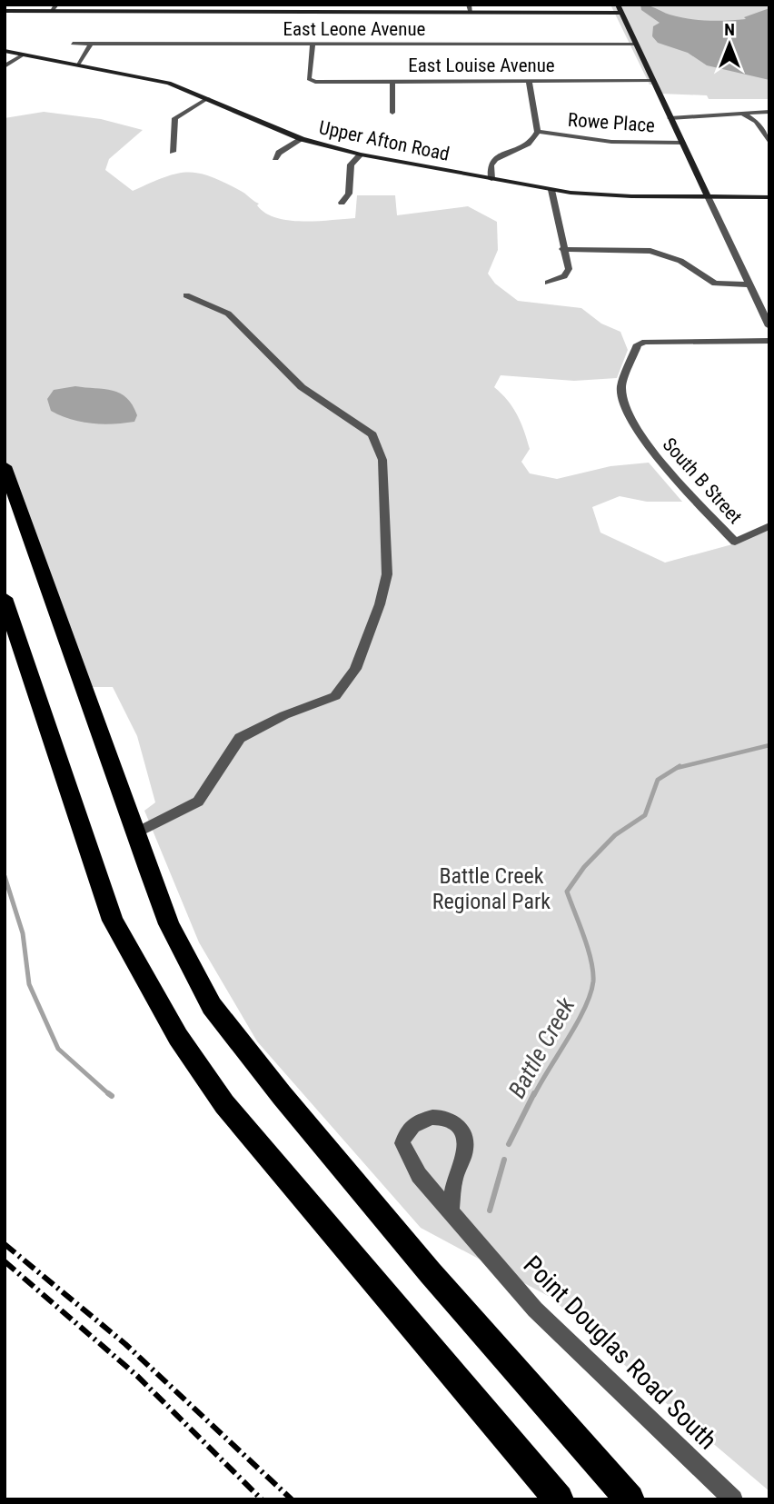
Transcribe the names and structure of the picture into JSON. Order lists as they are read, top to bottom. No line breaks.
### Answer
{"streets":{"street":["East Leone Avenue","East Louise Avenue","Rowe Place","Upper Afton Road","South B Street","Point Douglas Road South"]},"crossings":[["East Leone Avenue","East Louise Avenue"]],"water":["Battle Creek"],"parks":["Battle Creek Regional Park"],"north":"top"}
